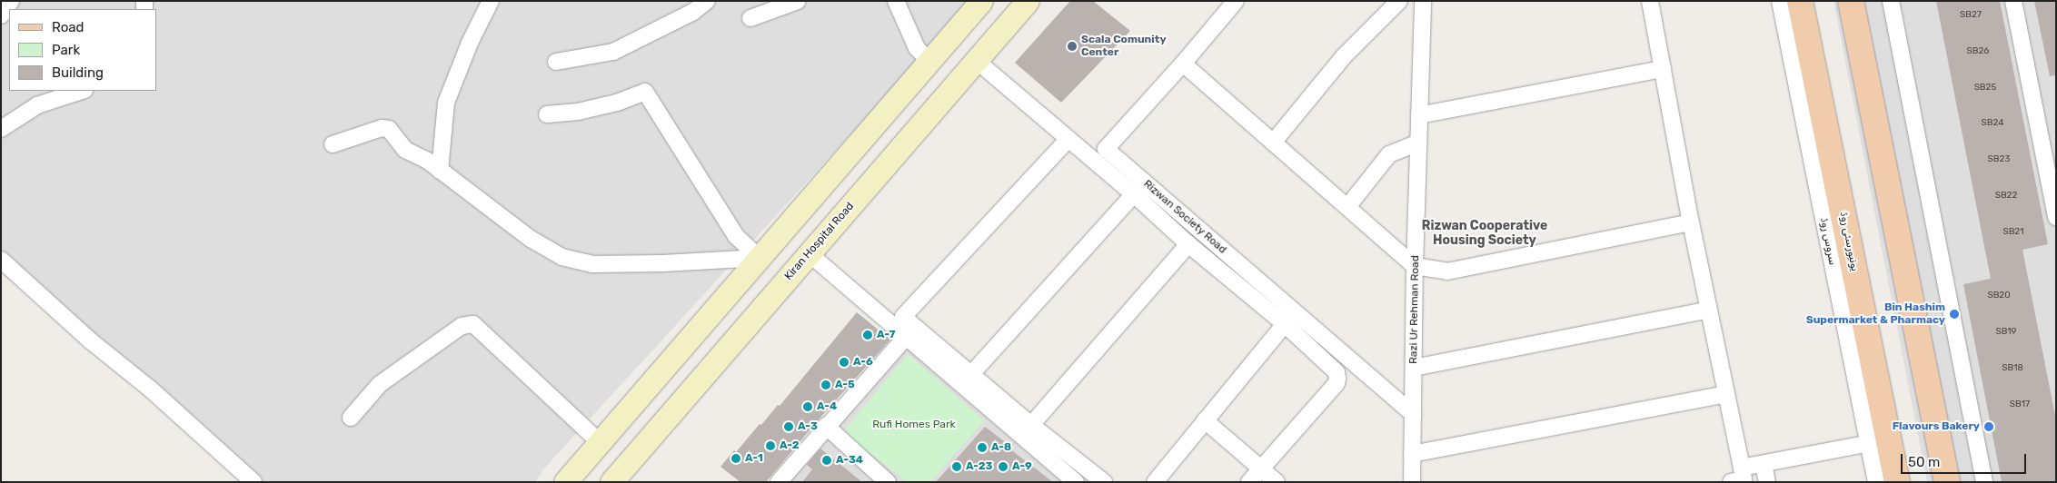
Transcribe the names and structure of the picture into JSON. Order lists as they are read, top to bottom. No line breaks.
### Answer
{"streets":{"main road":["Kiran Hospital Road","یونیورسٹی روڈ"],"street":["Rizwan Society Road","سروس روڈ","Razi Ur Rehman Road"]},"crossings":[["Rizwan Society Road","Razi Ur Rehman Road"],["سروس روڈ","یونیورسٹی روڈ"]],"districts":["Rizwan Cooperative Housing Society"],"parks":["Rufi Homes Park"],"places":["Scala Comunity Center","Bin Hashim Supermarket & Pharmacy","A-7","A-6","A-5","A-4","A-3","Flavours Bakery","A-2","A-8","A-1","A-34","A-23","A-9"],"house_numbers":["SB27","SB26","SB25","SB24","SB23","SB22","SB21","SB20","SB19","SB18","SB17"],"legend":["Road","Park","Building"],"scale_bar":"50 m"}
